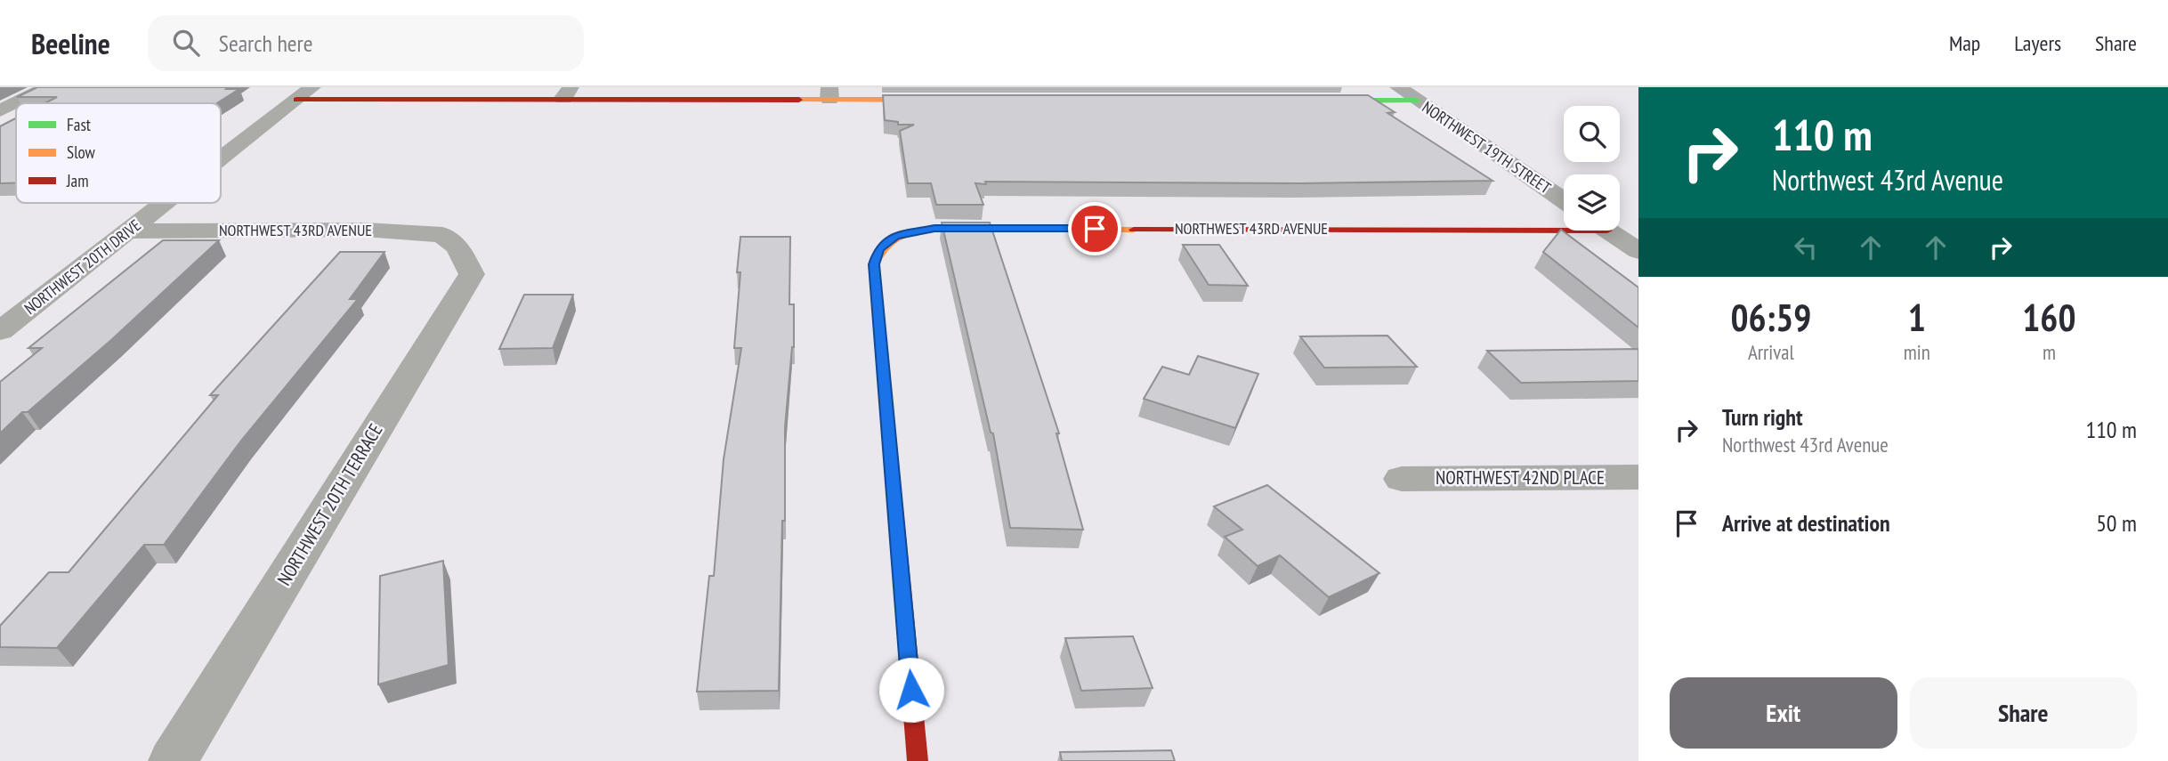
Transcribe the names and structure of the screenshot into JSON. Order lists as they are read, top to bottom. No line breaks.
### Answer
{"streets":{"street":["NORTHWEST 19TH STREET","NORTHWEST 43RD AVENUE","NORTHWEST 20TH DRIVE","NORTHWEST 42ND PLACE","NORTHWEST 20TH TERRACE"]},"crossings":[["NORTHWEST 43RD AVENUE","NORTHWEST 20TH DRIVE"],["NORTHWEST 43RD AVENUE","NORTHWEST 20TH TERRACE"]],"legend":["Fast","Slow","Jam"],"page":{"header":"Beeline","search":"Search here","nav":["Map","Layers","Share"],"turn":["110 m","Northwest 43rd Avenue"],"eta":["06:59","Arrival","1","min","160","m"],"list":[{"name":"Turn right","note":"Northwest 43rd Avenue","value":"110 m"},{"name":"Arrive at destination","value":"50 m"}],"buttons":["Exit","Share"]}}
